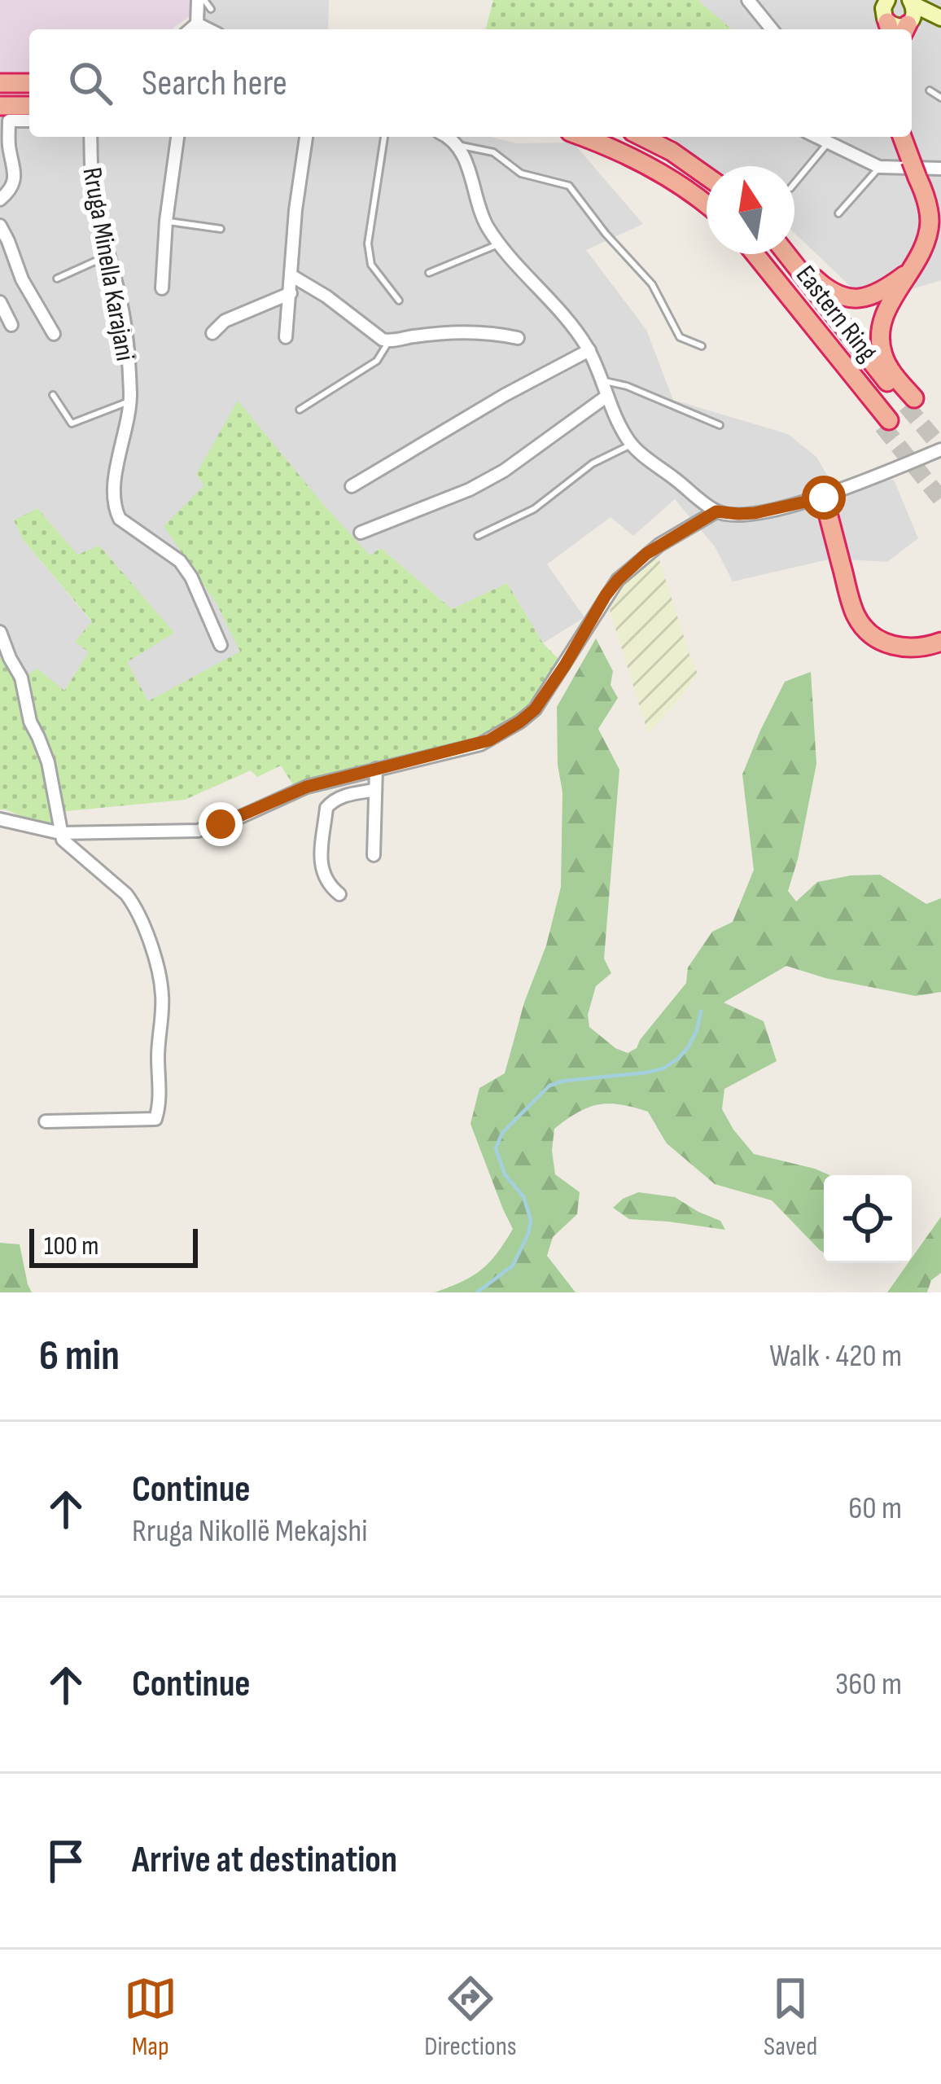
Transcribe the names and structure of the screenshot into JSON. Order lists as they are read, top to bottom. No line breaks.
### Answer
{"streets":{"highway":["Eastern Ring"],"street":["Rruga Minella Karajani"]},"scale_bar":"100 m","north":"top","page":{"search":"Search here","scale":"100 m","heading":["6 min","Walk · 420 m"],"list":[["Continue","Rruga Nikollë Mekajshi","60 m"],["Continue","360 m"],"Arrive at destination"],"nav":["Map","Directions","Saved"]}}
